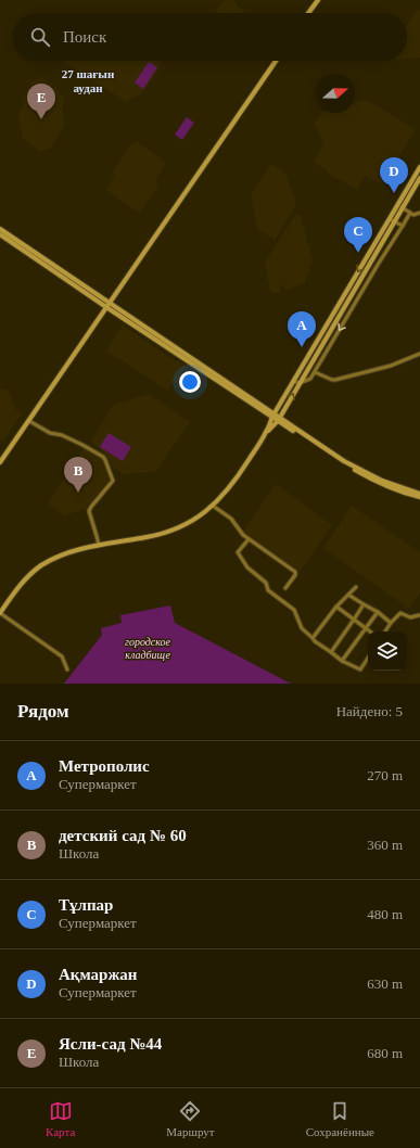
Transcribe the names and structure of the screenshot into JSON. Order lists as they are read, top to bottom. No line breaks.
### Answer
{"districts":["27 шағын аудан"],"parks":["городское кладбище"],"north":"right","page":{"search":"Поиск","pins":["E","D","C","A","B"],"heading":["Рядом","Найдено: 5"],"list":[{"mark":"A","name":"Метрополис","note":"Супермаркет","value":"270 m"},{"mark":"B","name":"детский сад № 60","note":"Школа","value":"360 m"},{"mark":"C","name":"Тұлпар","note":"Супермаркет","value":"480 m"},{"mark":"D","name":"Ақмаржан","note":"Супермаркет","value":"630 m"},{"mark":"E","name":"Ясли-сад №44","note":"Школа","value":"680 m"}],"nav":["Карта","Маршрут","Сохранённые"]}}
